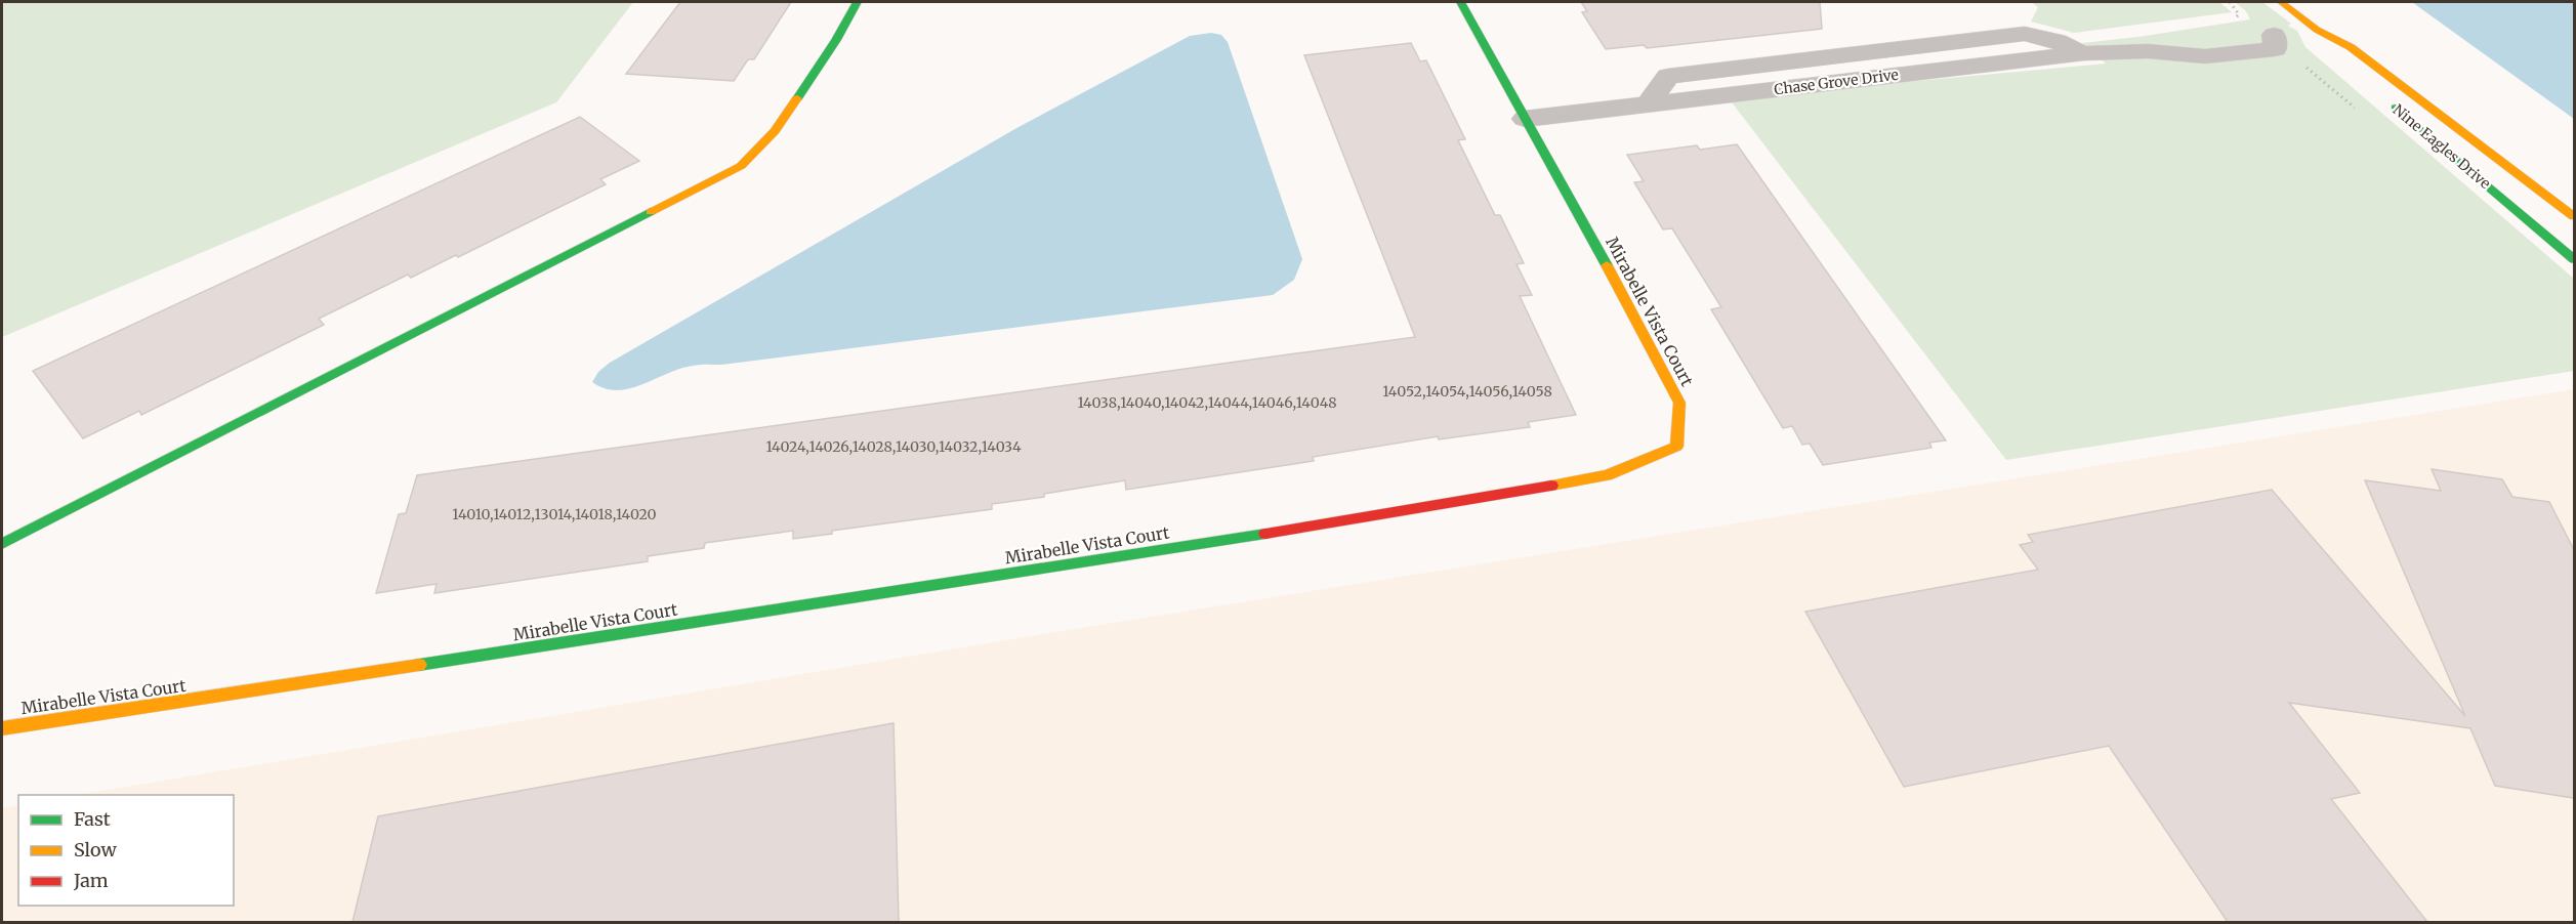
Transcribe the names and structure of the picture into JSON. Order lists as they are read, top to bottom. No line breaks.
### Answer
{"streets":{"street":["Chase Grove Drive","Nine Eagles Drive","Mirabelle Vista Court"]},"crossings":[["Chase Grove Drive","Nine Eagles Drive"],["Chase Grove Drive","Mirabelle Vista Court"]],"house_numbers":["14052,14054,14056,14058","14038,14040,14042,14044,14046,14048","14024,14026,14028,14030,14032,14034","14010,14012,13014,14018,14020"],"legend":["Fast","Slow","Jam"]}
